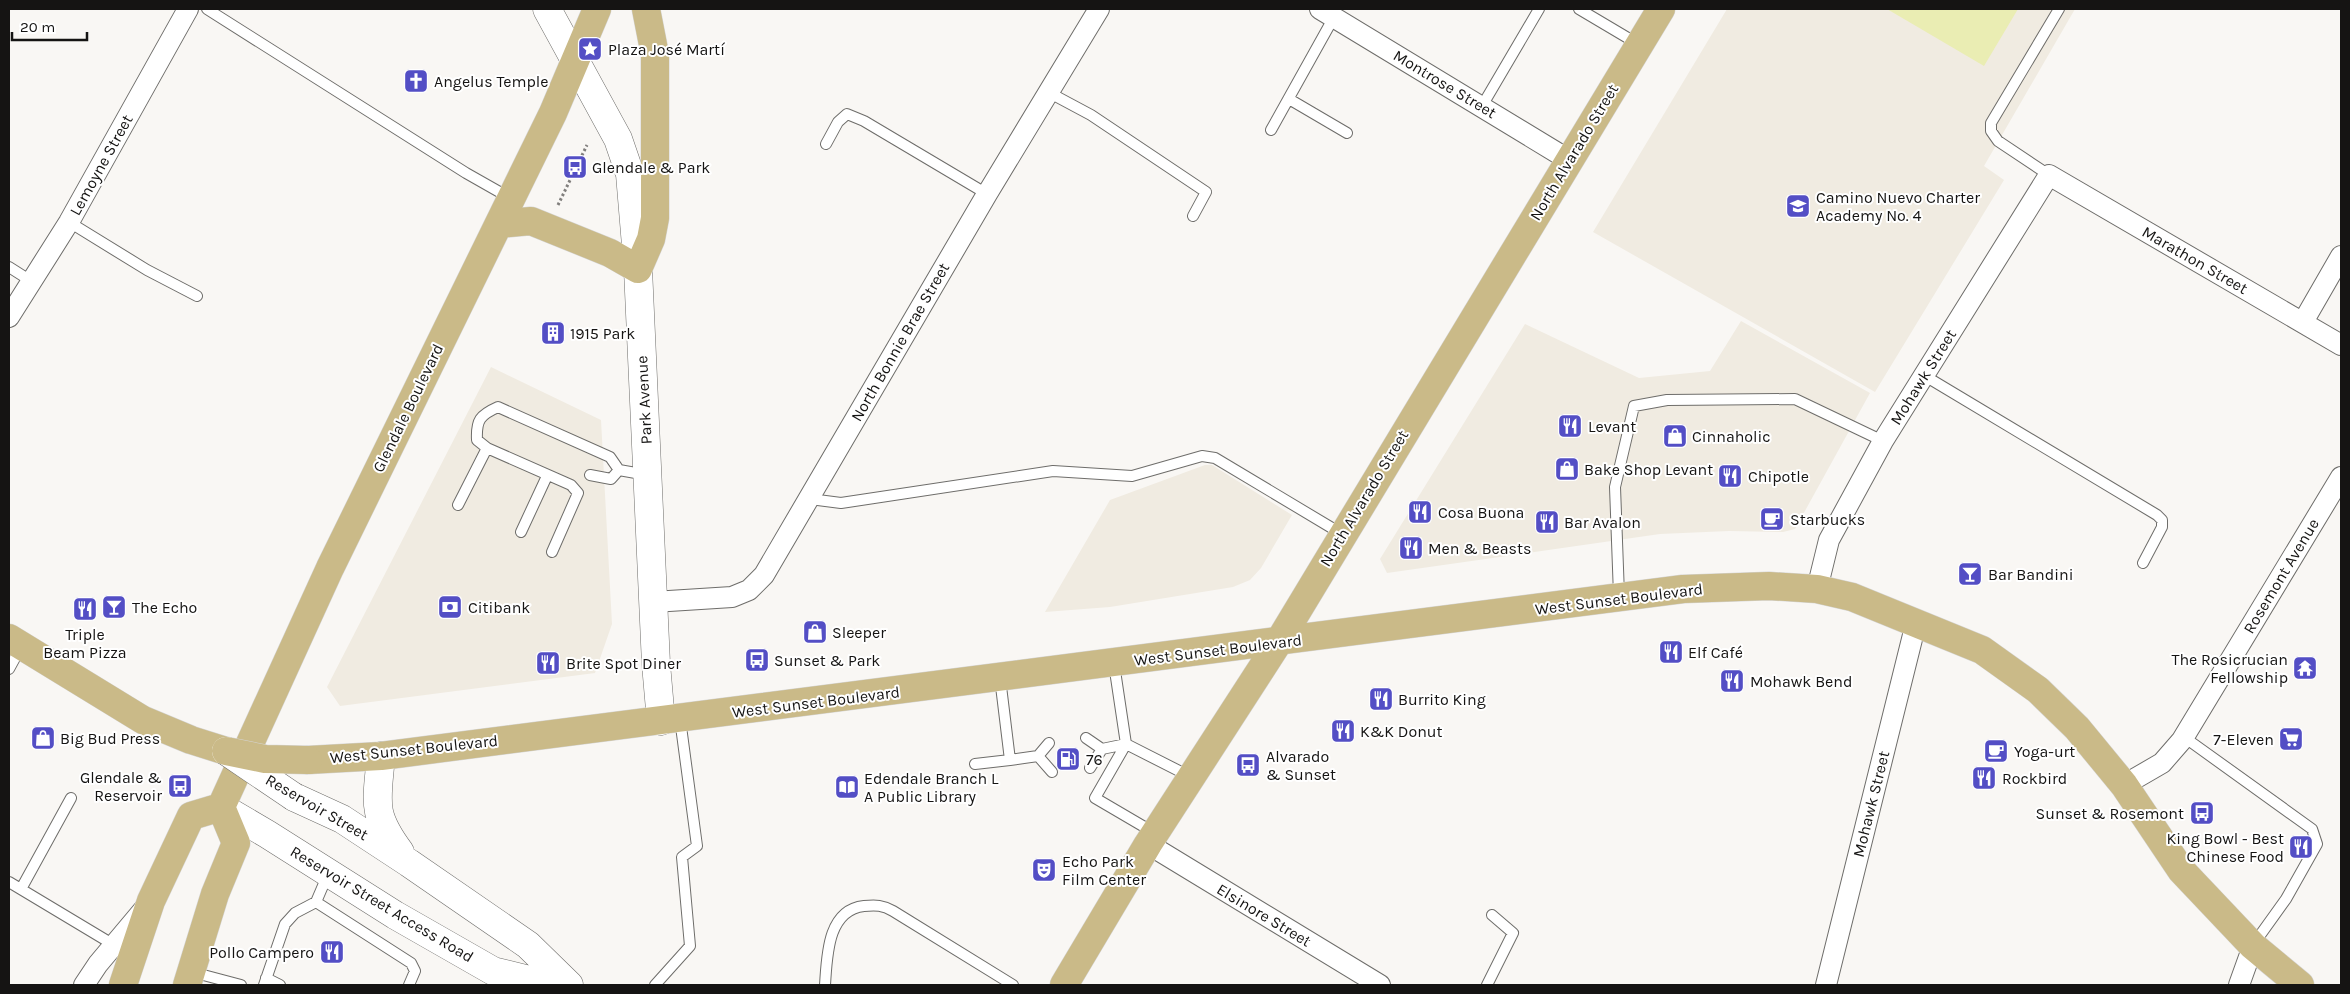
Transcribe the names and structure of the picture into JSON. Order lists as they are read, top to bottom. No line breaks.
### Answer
{"streets":{"main road":["North Alvarado Street","Glendale Boulevard","West Sunset Boulevard"],"street":["Montrose Street","Lemoyne Street","Marathon Street","North Bonnie Brae Street","Mohawk Street","Park Avenue","Rosemont Avenue","Reservoir Street","Reservoir Street Access Road","Elsinore Street"]},"crossings":[["Montrose Street","North Alvarado Street"],["North Alvarado Street","West Sunset Boulevard"],["North Alvarado Street","Elsinore Street"],["Marathon Street","Mohawk Street"],["North Bonnie Brae Street","Park Avenue"],["Mohawk Street","West Sunset Boulevard"],["Park Avenue","Glendale Boulevard"],["Park Avenue","West Sunset Boulevard"],["Glendale Boulevard","Reservoir Street Access Road"],["Rosemont Avenue","West Sunset Boulevard"],["West Sunset Boulevard","Reservoir Street"]],"places":{"place":["Plaza José Martí"],"church":["Angelus Temple"],"bus stop":["Glendale & Park","Sunset & Park","Alvarado & Sunset","Glendale & Reservoir","Sunset & Rosemont"],"school or university":["Camino Nuevo Charter Academy No. 4"],"building":["1915 Park"],"restaurant":["Levant","Chipotle","Cosa Buona","Bar Avalon","Men & Beasts","Triple Beam Pizza","Elf Café","Brite Spot Diner","Mohawk Bend","Burrito King","K&K Donut","Rockbird","King Bowl - Best Chinese Food","Pollo Campero"],"shop":["Cinnaholic","Bake Shop Levant","Sleeper","Big Bud Press"],"cafe":["Starbucks","Yoga-urt"],"bar":["Bar Bandini","The Echo"],"bank":["Citibank"],"temple":["The Rosicrucian Fellowship"],"supermarket":["7-Eleven"],"fuel station":["76"],"library":["Edendale Branch L A Public Library"],"theatre":["Echo Park Film Center"]},"scale_bar":"20 m"}
